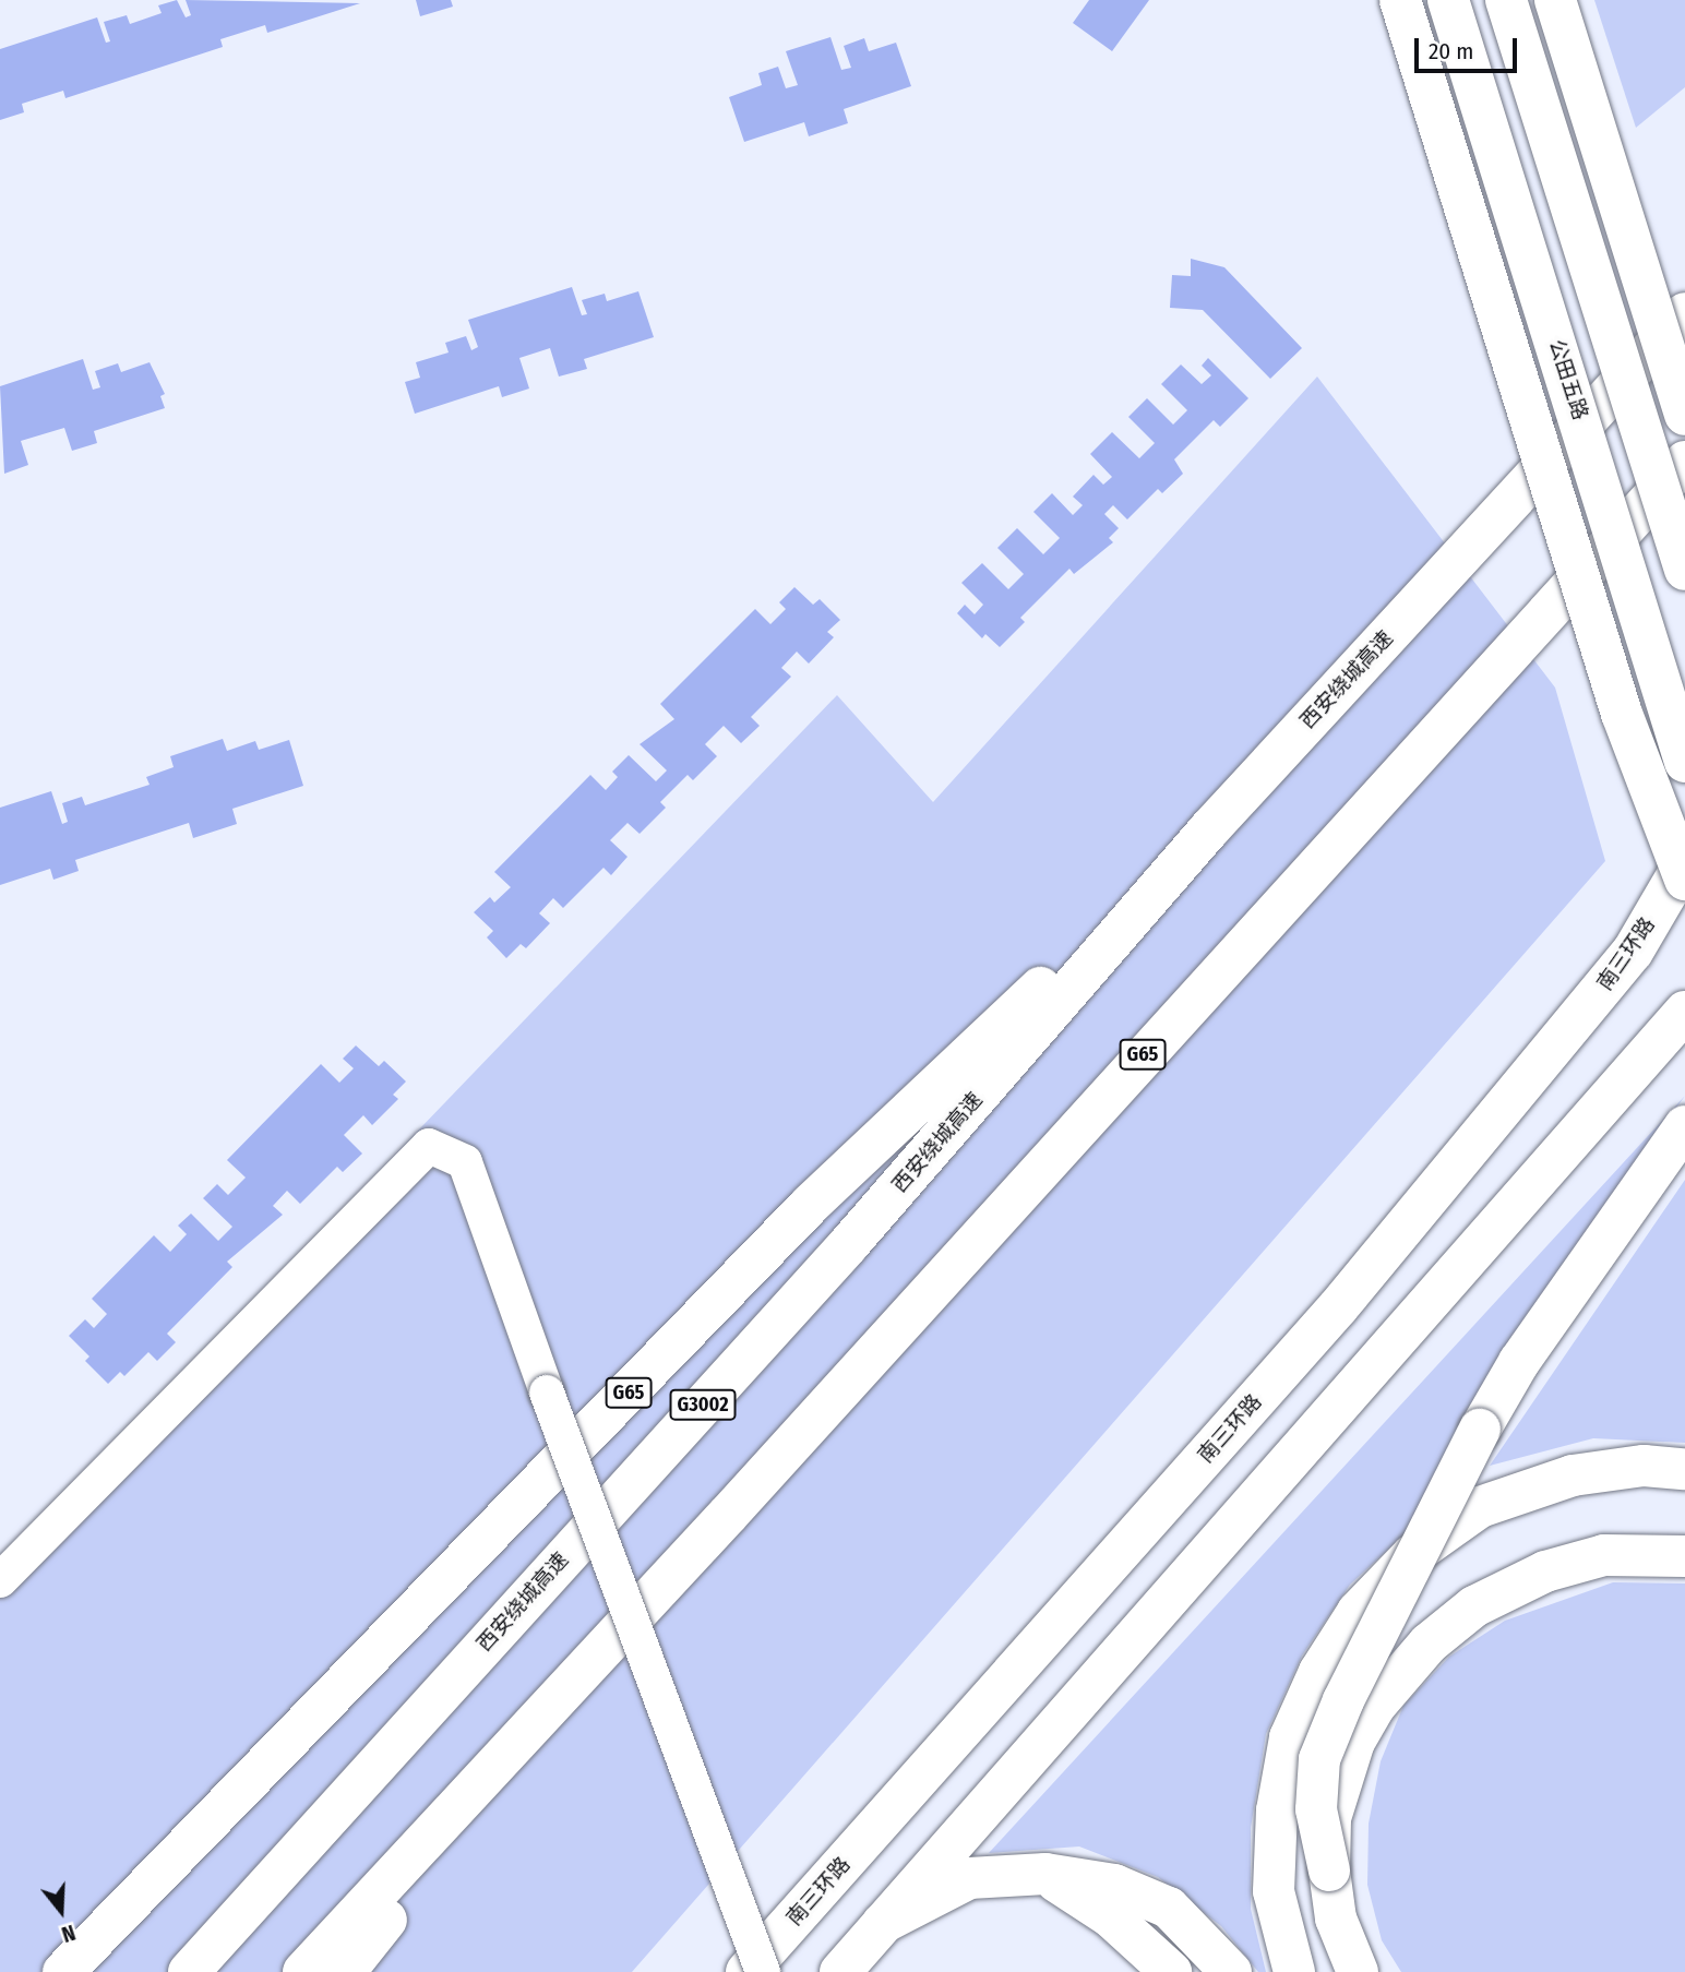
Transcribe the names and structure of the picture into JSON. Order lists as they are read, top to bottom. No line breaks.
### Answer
{"streets":{"main road":["公田五路","西安绕城高速","南三环路","G65","G3002"]},"crossings":[["西安绕城高速","G65"]],"scale_bar":"20 m","north":"bottom"}
